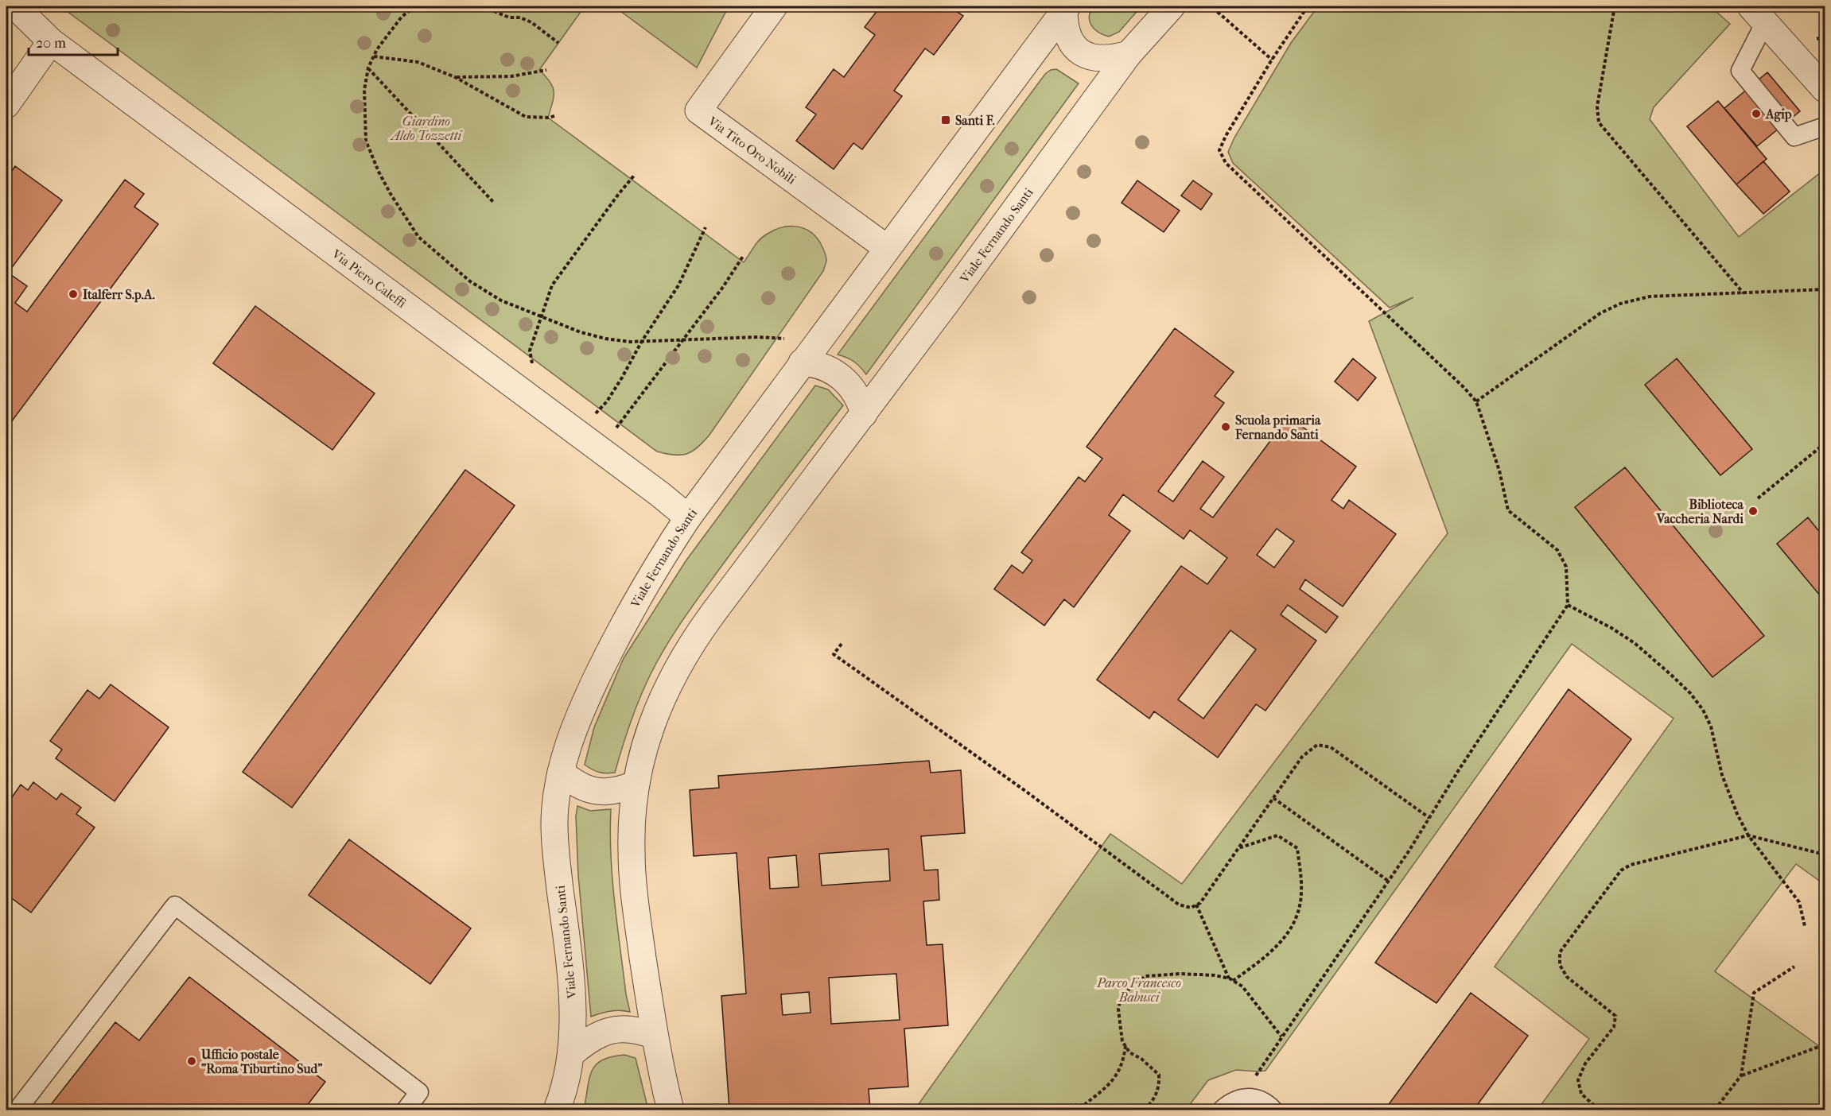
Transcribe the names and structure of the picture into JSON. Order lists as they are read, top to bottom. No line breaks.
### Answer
{"streets":{"street":["Via Tito Oro Nobili","Viale Fernando Santi","Via Piero Caleffi"]},"crossings":[["Via Tito Oro Nobili","Viale Fernando Santi"],["Viale Fernando Santi","Via Piero Caleffi"]],"parks":["Giardino Aldo Tozzetti","Parco Francesco Babusci"],"places":{"other":["Agip","Italferr S.p.A.","Scuola primaria Fernando Santi","Biblioteca Vaccheria Nardi","Ufficio postale \"Roma Tiburtino Sud\""],"transit":["Santi F."]},"scale_bar":"20 m"}
